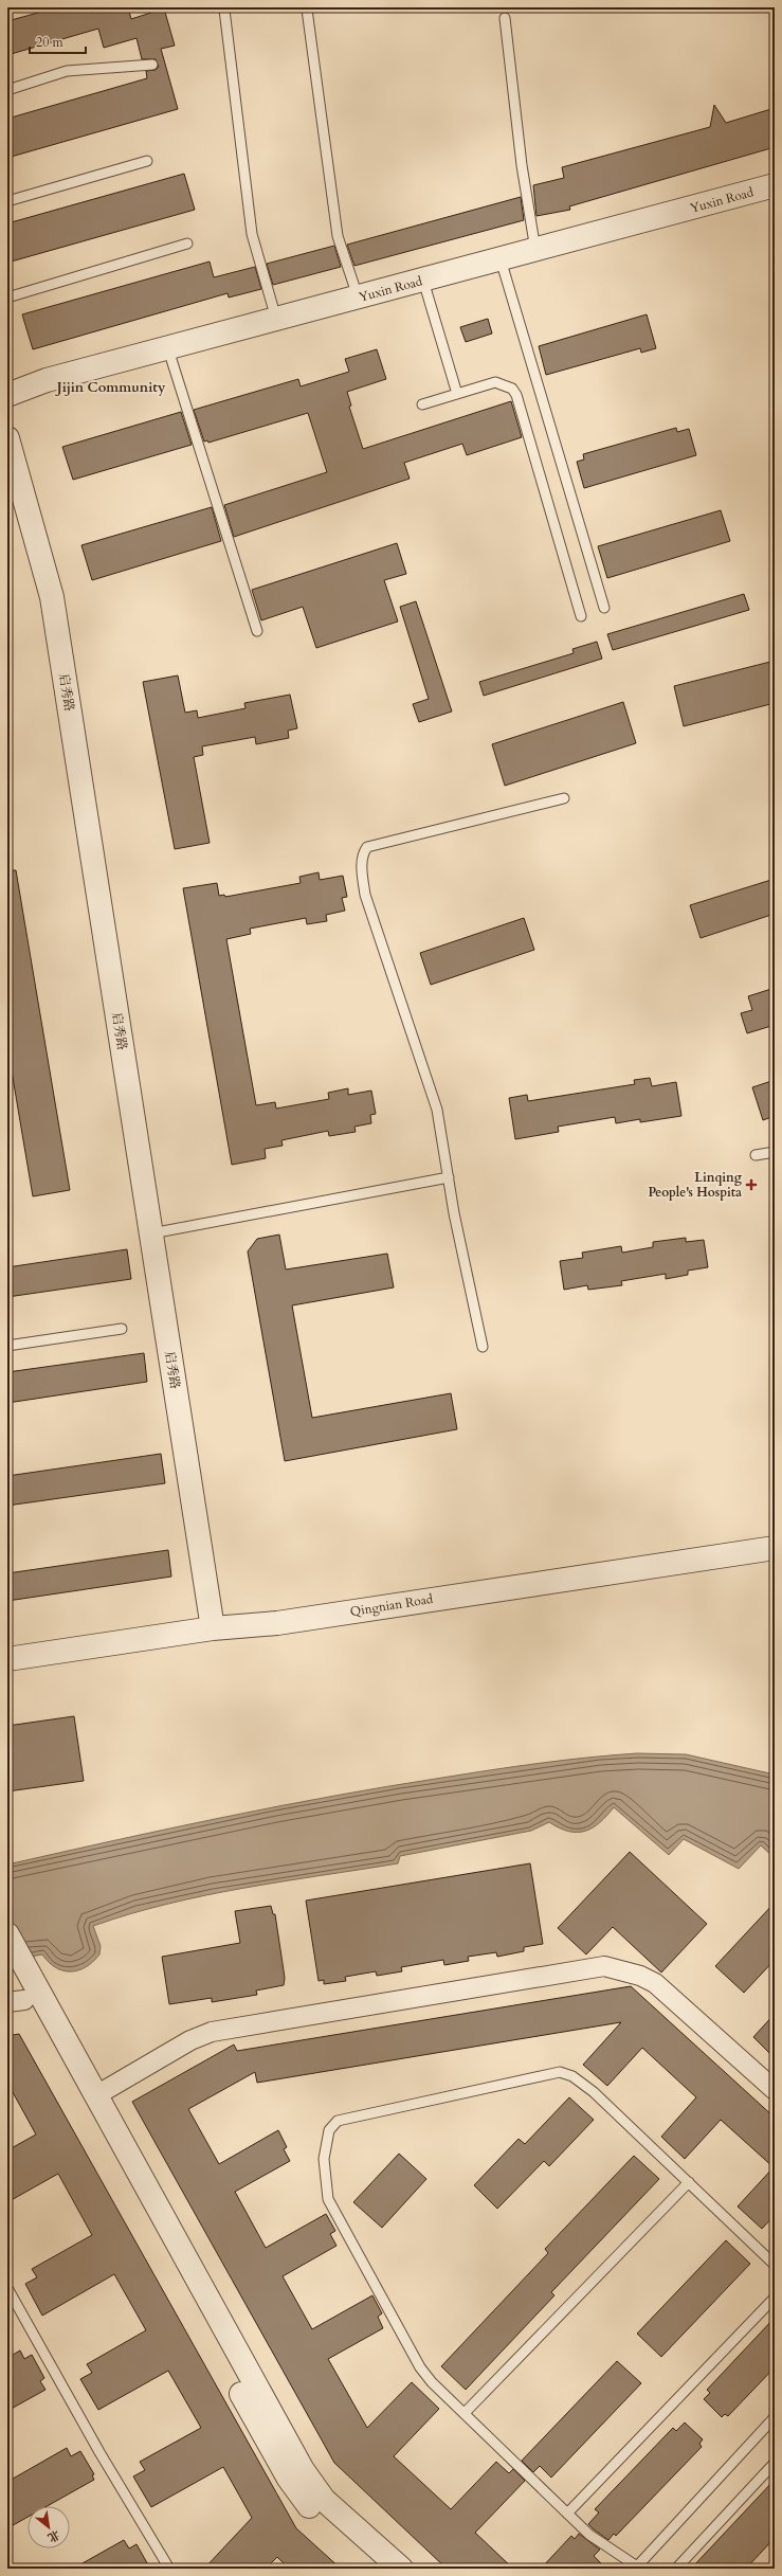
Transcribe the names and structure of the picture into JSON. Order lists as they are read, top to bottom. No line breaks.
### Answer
{"streets":{"street":["Yuxin Road","启秀路","Qingnian Road"]},"crossings":[["启秀路","Qingnian Road"]],"districts":["Jijin Community"],"places":{"health":["Linqing People's Hospita"]},"scale_bar":"20 m","north":"bottom right"}
